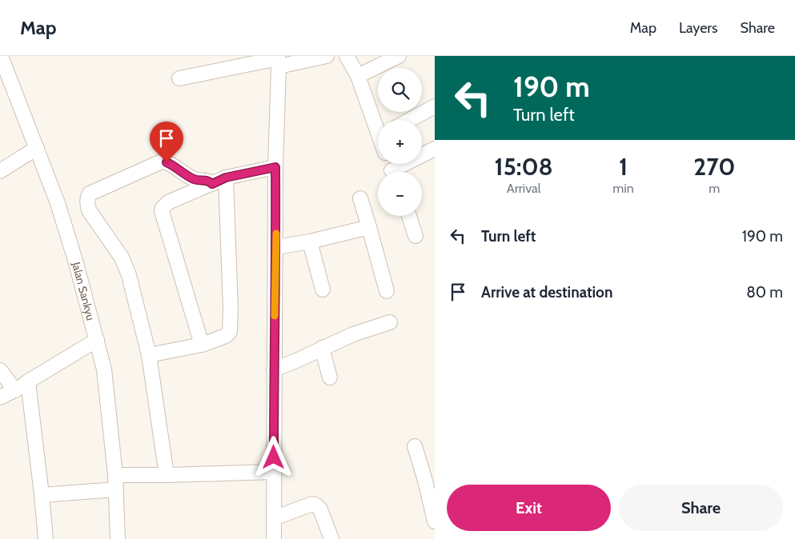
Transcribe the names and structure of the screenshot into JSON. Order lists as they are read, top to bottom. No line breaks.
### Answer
{"streets":{"street":["Jalan Sankyu"]},"page":{"header":"Map","nav":["Map","Layers","Share"],"turn":["190 m","Turn left"],"map_buttons":["+","−"],"eta":["15:08","Arrival","1","min","270","m"],"list":[{"name":"Turn left","value":"190 m"},{"name":"Arrive at destination","value":"80 m"}],"buttons":["Exit","Share"]}}
